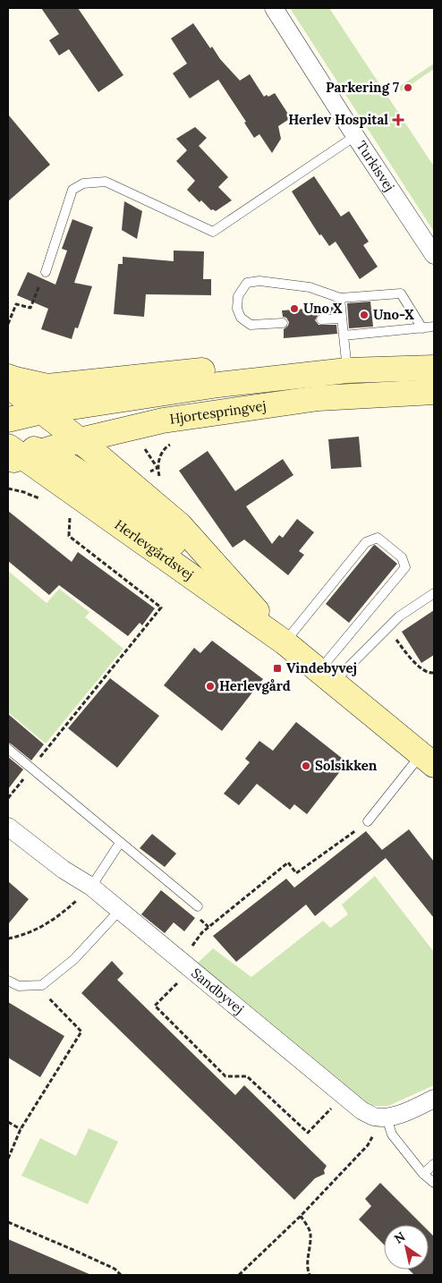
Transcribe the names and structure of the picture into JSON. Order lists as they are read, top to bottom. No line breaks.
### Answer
{"streets":{"street":["Turkisvej","Hjortespringvej","Herlevgårdsvej","Sandbyvej"]},"crossings":[["Hjortespringvej","Herlevgårdsvej"]],"places":{"other":["Parkering 7","Uno X","Uno-X","Herlevgård","Solsikken"],"health":["Herlev Hospital"],"transit":["Vindebyvej"]},"north":"top left"}
